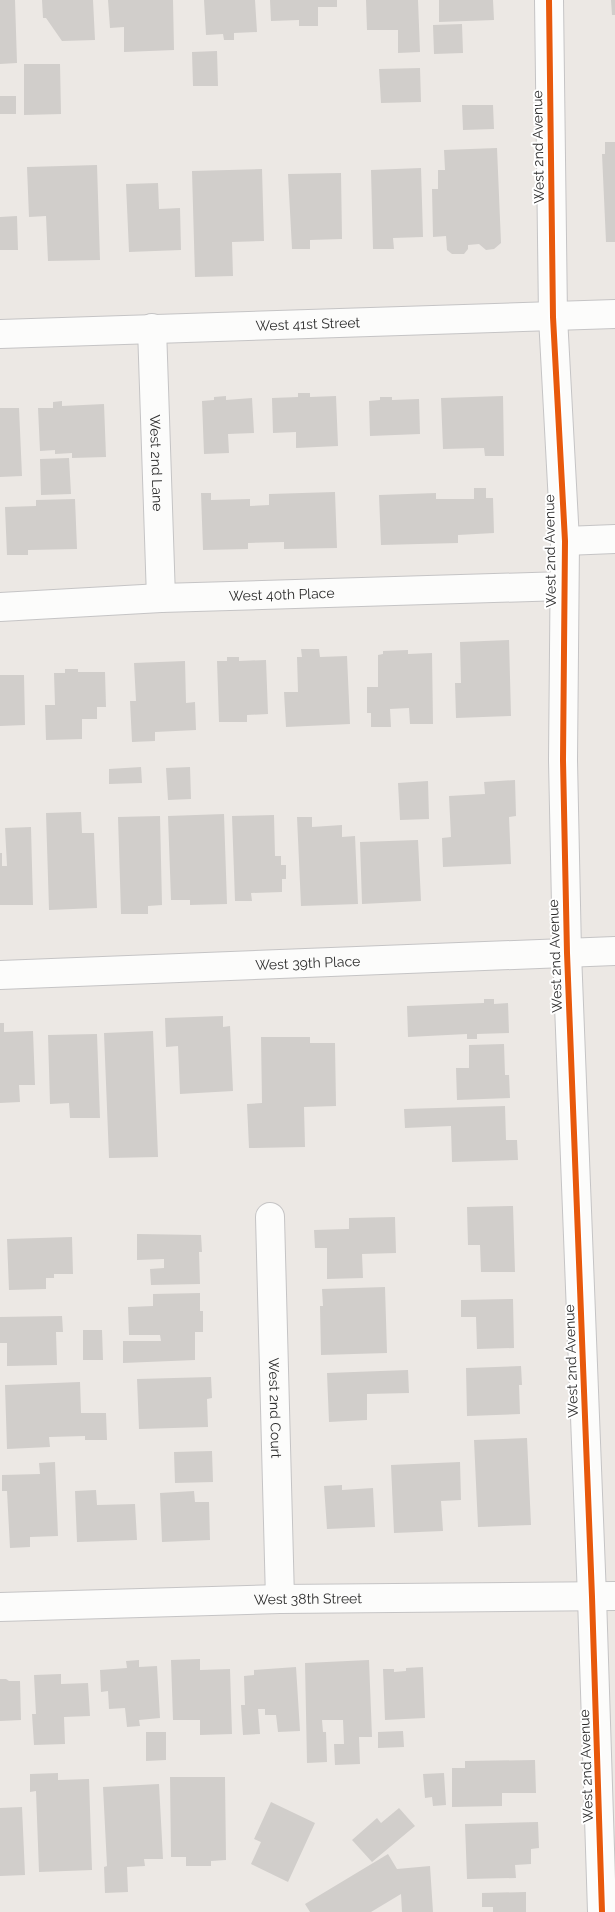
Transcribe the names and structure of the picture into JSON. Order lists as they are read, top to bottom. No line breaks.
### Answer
{"streets":{"street":["West 2nd Avenue","West 41st Street","West 2nd Lane","West 40th Place","West 39th Place","West 2nd Court","West 38th Street"]},"crossings":[["West 2nd Avenue","West 41st Street"],["West 2nd Avenue","West 40th Place"],["West 2nd Avenue","West 39th Place"],["West 2nd Avenue","West 38th Street"],["West 41st Street","West 2nd Lane"],["West 2nd Lane","West 40th Place"],["West 2nd Court","West 38th Street"]]}
